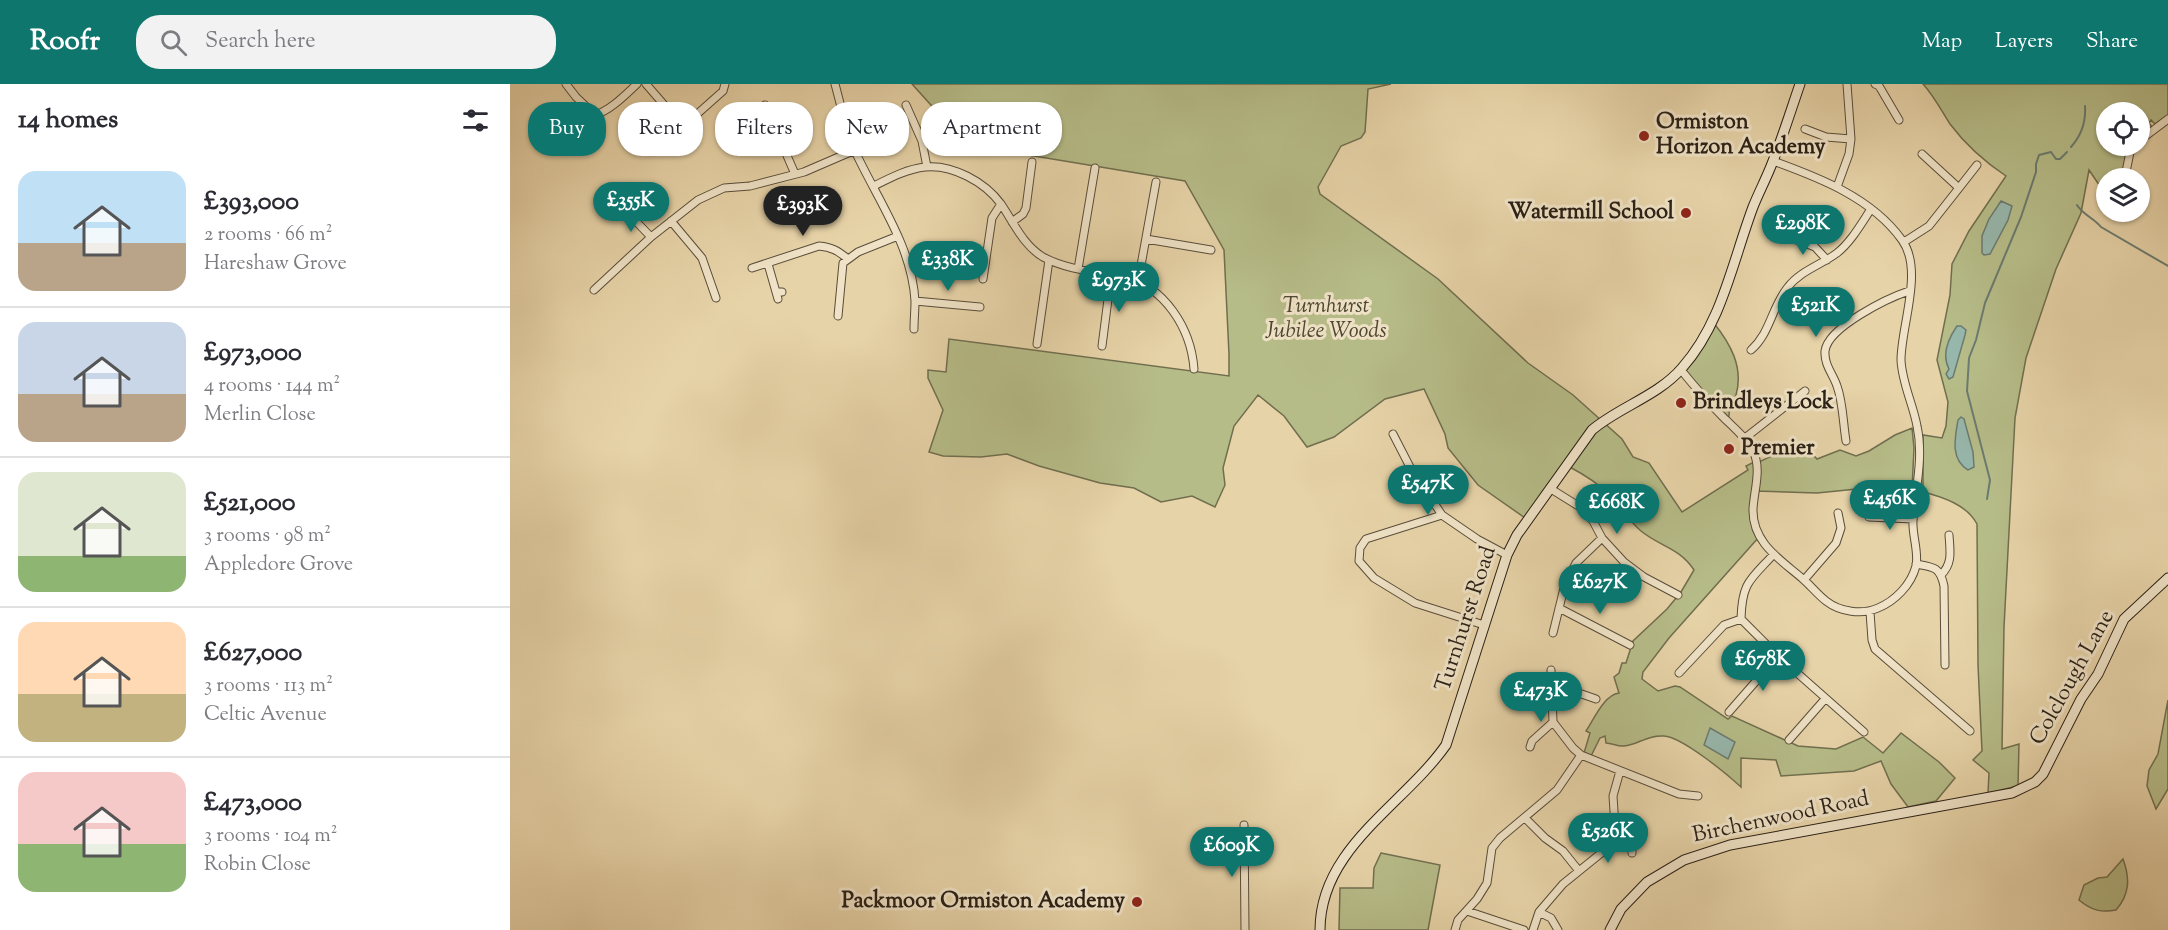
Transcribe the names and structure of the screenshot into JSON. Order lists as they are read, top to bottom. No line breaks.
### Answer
{"streets":{"street":["Turnhurst Road","Colclough Lane","Birchenwood Road"]},"crossings":[["Colclough Lane","Birchenwood Road"]],"parks":["Turnhurst Jubilee Woods"],"places":["Ormiston Horizon Academy","Watermill School","Brindleys Lock","Premier","Packmoor Ormiston Academy"],"page":{"header":"Roofr","search":"Search here","nav":["Map","Layers","Share"],"heading":"14 homes","chip":["Buy","Rent","Filters","New","Apartment"],"list":[{"name":"£393,000","note":"2 rooms · 66 m² · Hareshaw Grove"},{"name":"£973,000","note":"4 rooms · 144 m² · Merlin Close"},{"name":"£521,000","note":"3 rooms · 98 m² · Appledore Grove"},{"name":"£627,000","note":"3 rooms · 113 m² · Celtic Avenue"},{"name":"£473,000","note":"3 rooms · 104 m² · Robin Close"}],"price":["£355K","£393K","£298K","£338K","£973K","£521K","£547K","£456K","£668K","£627K","£678K","£473K","£526K","£609K"]}}
